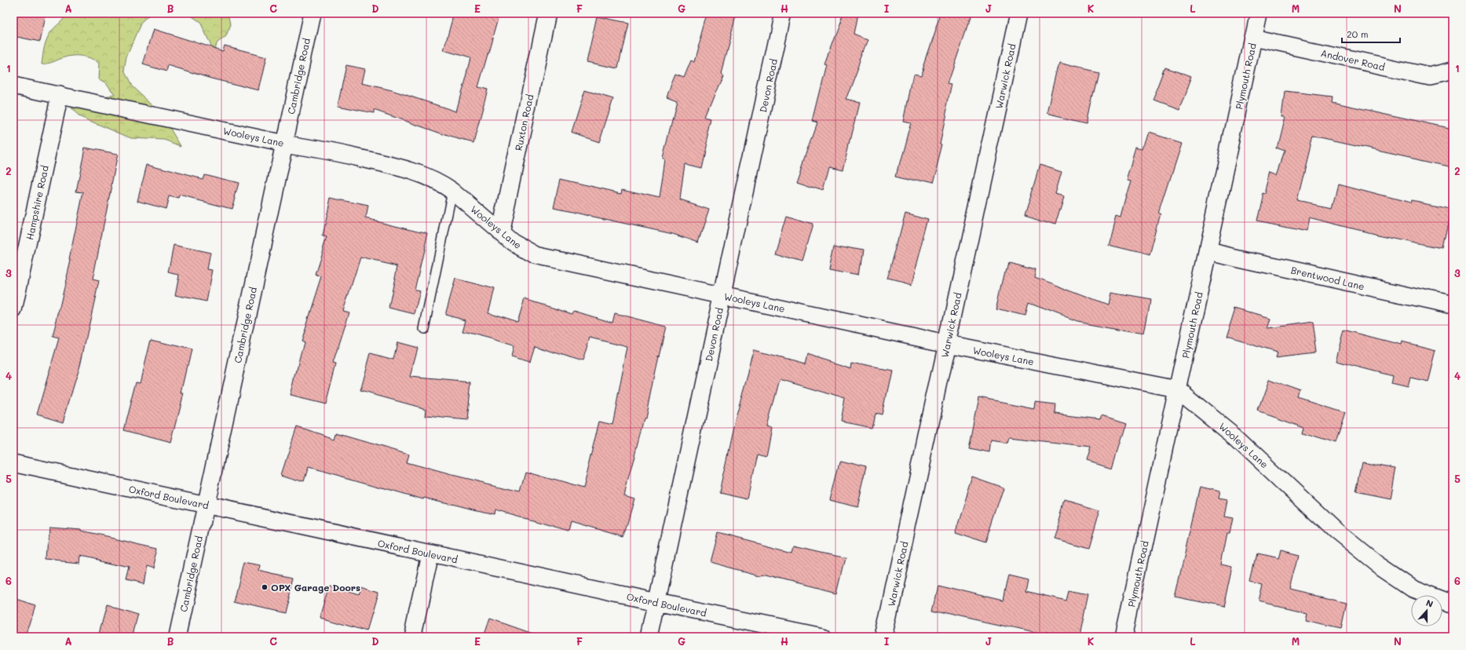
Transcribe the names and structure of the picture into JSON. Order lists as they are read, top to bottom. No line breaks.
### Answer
{"streets":{"street":["Andover Road","Cambridge Road","Warwick Road","Plymouth Road","Devon Road","Ruxton Road","Wooleys Lane","Hampshire Road","Brentwood Lane","Oxford Boulevard"]},"crossings":[["Andover Road","Plymouth Road"],["Cambridge Road","Wooleys Lane"],["Cambridge Road","Oxford Boulevard"],["Warwick Road","Wooleys Lane"],["Plymouth Road","Wooleys Lane"],["Plymouth Road","Brentwood Lane"],["Devon Road","Wooleys Lane"],["Devon Road","Oxford Boulevard"],["Ruxton Road","Wooleys Lane"],["Wooleys Lane","Hampshire Road"]],"places":["OPX Garage Doors"],"scale_bar":"20 m","north":"top","grid":{"columns":["A","B","C","D","E","F","G","H","I","J","K","L","M","N"],"rows":["1","2","3","4","5","6"]}}
